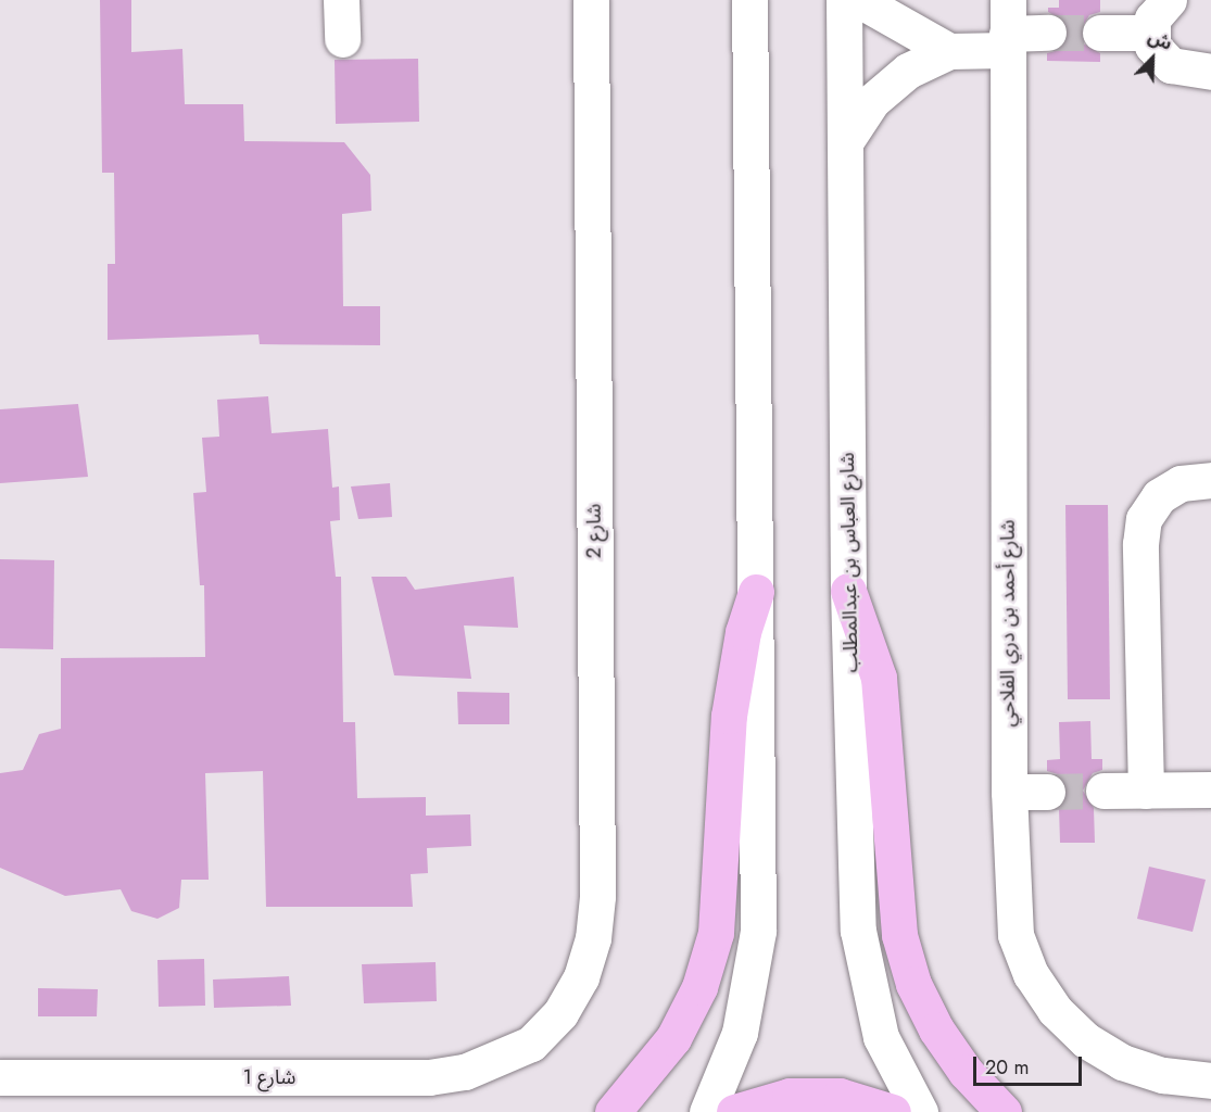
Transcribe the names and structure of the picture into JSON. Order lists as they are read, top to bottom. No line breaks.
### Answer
{"streets":{"street":["شارع 2","شارع العباس بن عبدالمطلب","شارع أحمد بن دري الفلاحي","شارع 1"]},"crossings":[["شارع 2","شارع 1"]],"scale_bar":"20 m","north":"top right"}
